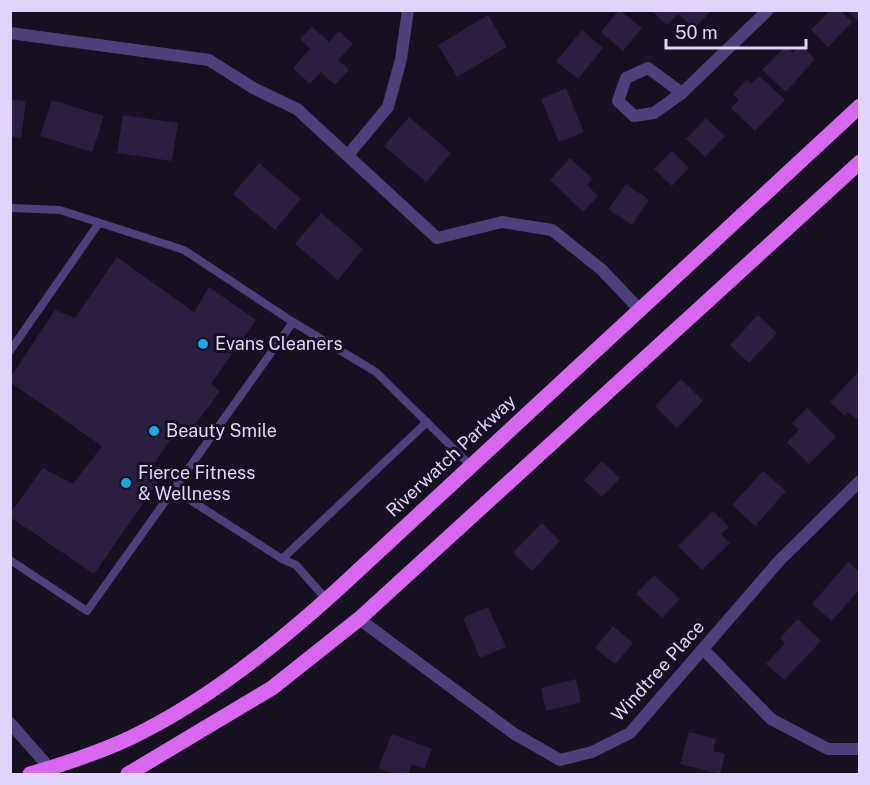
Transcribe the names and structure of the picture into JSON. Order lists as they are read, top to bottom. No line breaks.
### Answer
{"streets":{"main road":["Riverwatch Parkway"],"street":["Windtree Place"]},"places":["Evans Cleaners","Beauty Smile","Fierce Fitness & Wellness"],"scale_bar":"50 m"}
